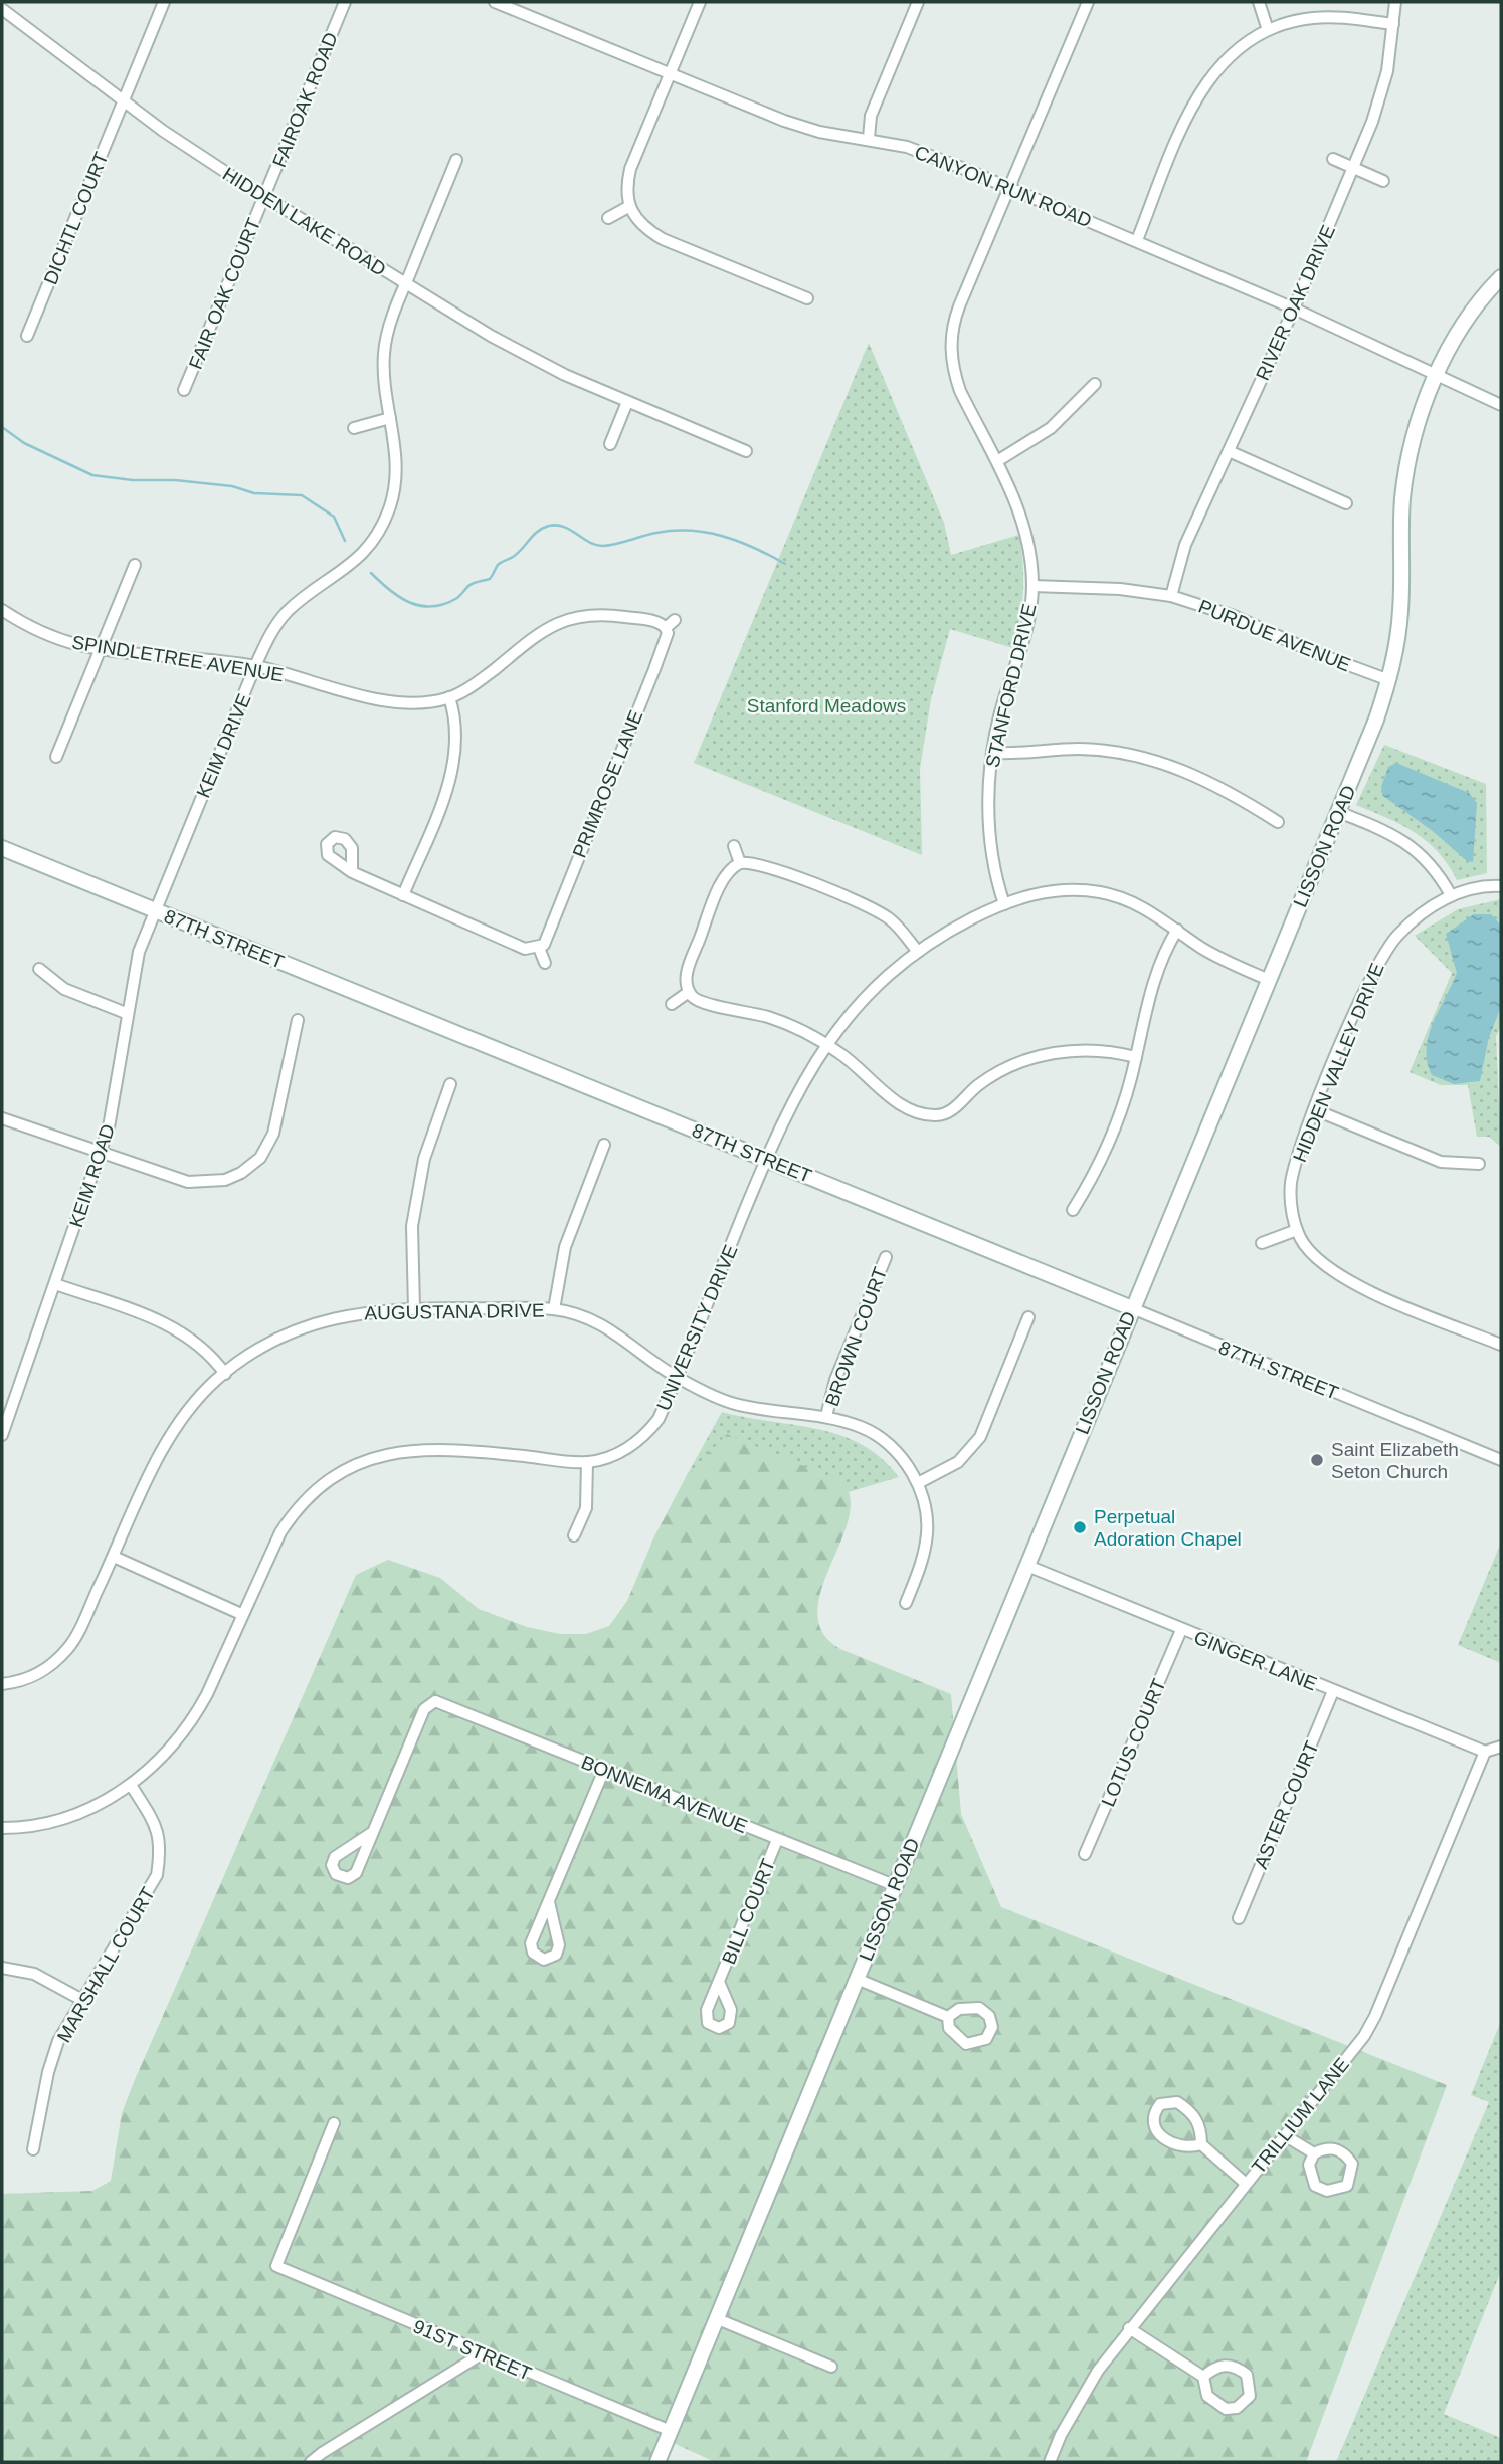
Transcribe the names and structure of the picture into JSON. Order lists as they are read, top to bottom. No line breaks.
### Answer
{"streets":{"street":["FAIROAK ROAD","CANYON RUN ROAD","DICHTL COURT","HIDDEN LAKE ROAD","FAIR OAK COURT","RIVER OAK DRIVE","PURDUE AVENUE","SPINDLETREE AVENUE","STANFORD DRIVE","KEIM DRIVE","PRIMROSE LANE","LISSON ROAD","87TH STREET","HIDDEN VALLEY DRIVE","KEIM ROAD","AUGUSTANA DRIVE","UNIVERSITY DRIVE","BROWN COURT","GINGER LANE","LOTUS COURT","BONNEMA AVENUE","ASTER COURT","BILL COURT","MARSHALL COURT","TRILLIUM LANE","91ST STREET"]},"crossings":[["FAIROAK ROAD","HIDDEN LAKE ROAD"],["FAIROAK ROAD","FAIR OAK COURT"],["CANYON RUN ROAD","RIVER OAK DRIVE"],["CANYON RUN ROAD","STANFORD DRIVE"],["CANYON RUN ROAD","LISSON ROAD"],["DICHTL COURT","HIDDEN LAKE ROAD"],["HIDDEN LAKE ROAD","FAIR OAK COURT"],["HIDDEN LAKE ROAD","KEIM DRIVE"],["RIVER OAK DRIVE","PURDUE AVENUE"],["PURDUE AVENUE","STANFORD DRIVE"],["PURDUE AVENUE","LISSON ROAD"],["SPINDLETREE AVENUE","KEIM DRIVE"],["SPINDLETREE AVENUE","PRIMROSE LANE"],["STANFORD DRIVE","UNIVERSITY DRIVE"],["KEIM DRIVE","87TH STREET"],["KEIM DRIVE","KEIM ROAD"],["LISSON ROAD","87TH STREET"],["LISSON ROAD","UNIVERSITY DRIVE"],["LISSON ROAD","GINGER LANE"],["LISSON ROAD","BONNEMA AVENUE"],["LISSON ROAD","91ST STREET"],["87TH STREET","KEIM ROAD"],["87TH STREET","UNIVERSITY DRIVE"],["AUGUSTANA DRIVE","UNIVERSITY DRIVE"],["AUGUSTANA DRIVE","BROWN COURT"],["UNIVERSITY DRIVE","MARSHALL COURT"],["GINGER LANE","LOTUS COURT"],["GINGER LANE","ASTER COURT"],["GINGER LANE","TRILLIUM LANE"],["BONNEMA AVENUE","BILL COURT"]],"parks":["Stanford Meadows"],"places":["Saint Elizabeth Seton Church","Perpetual Adoration Chapel"]}
